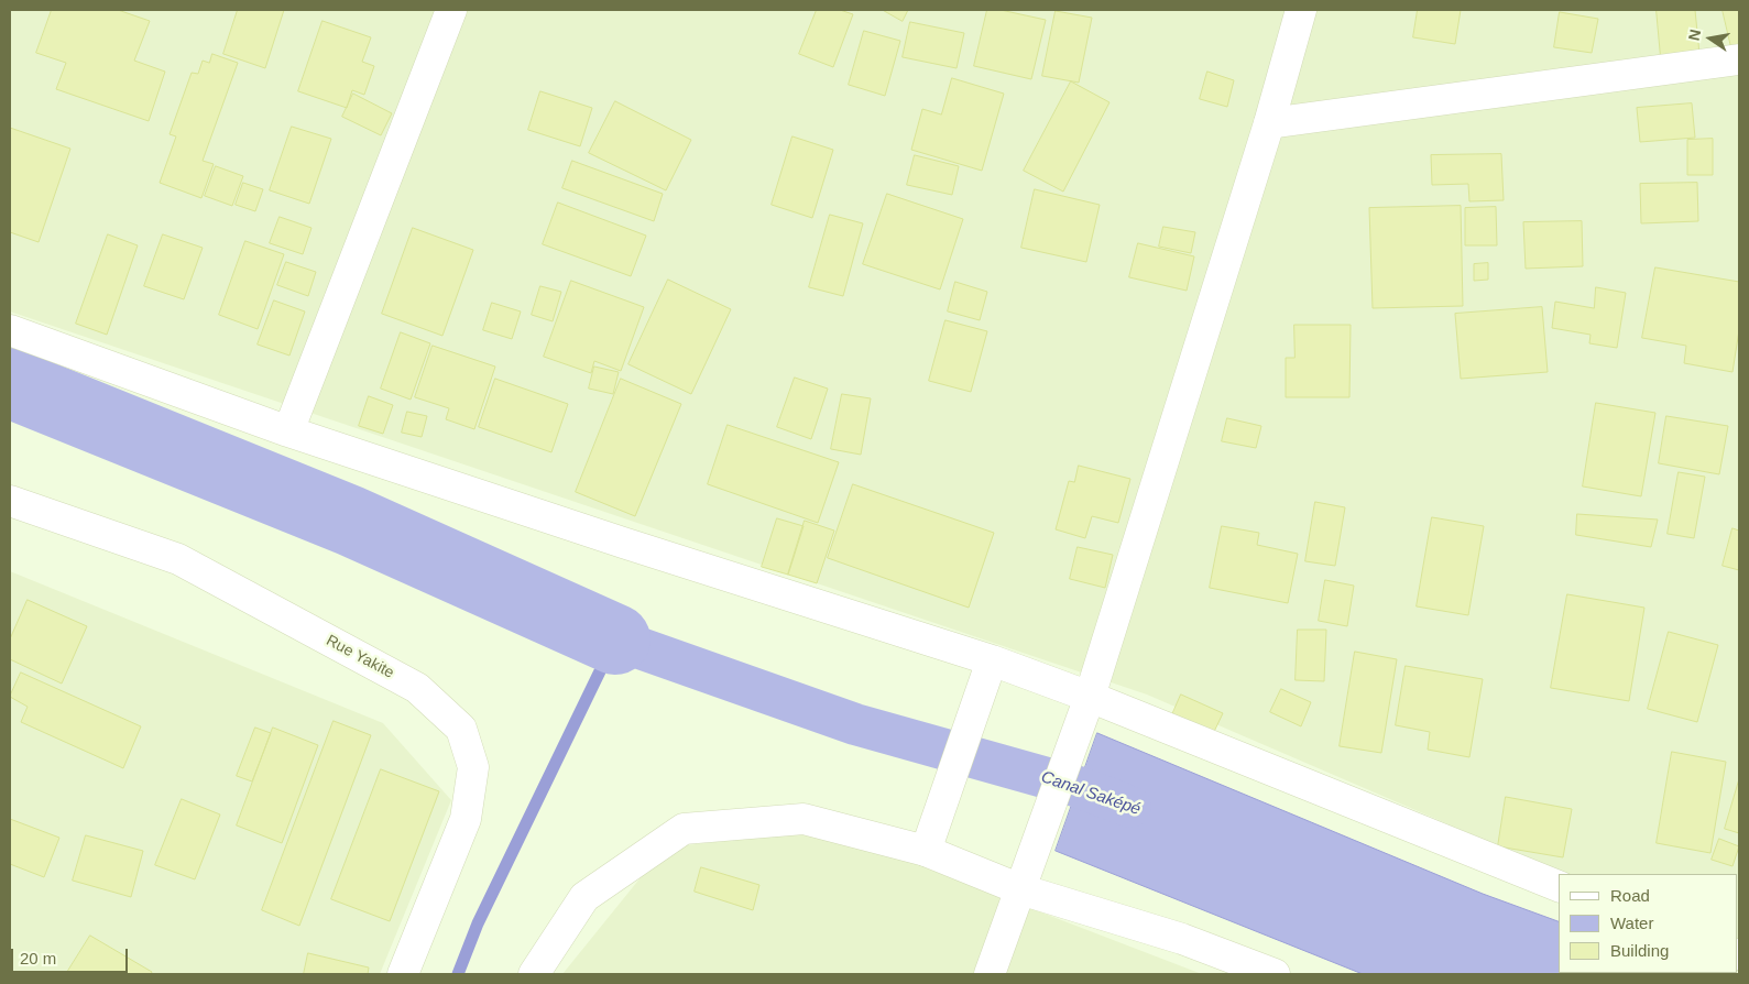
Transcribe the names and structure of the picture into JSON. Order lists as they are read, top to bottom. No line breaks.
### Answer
{"streets":{"street":["Rue Yakite"]},"water":["Canal Saképé"],"legend":["Road","Water","Building"],"scale_bar":"20 m","north":"left"}
